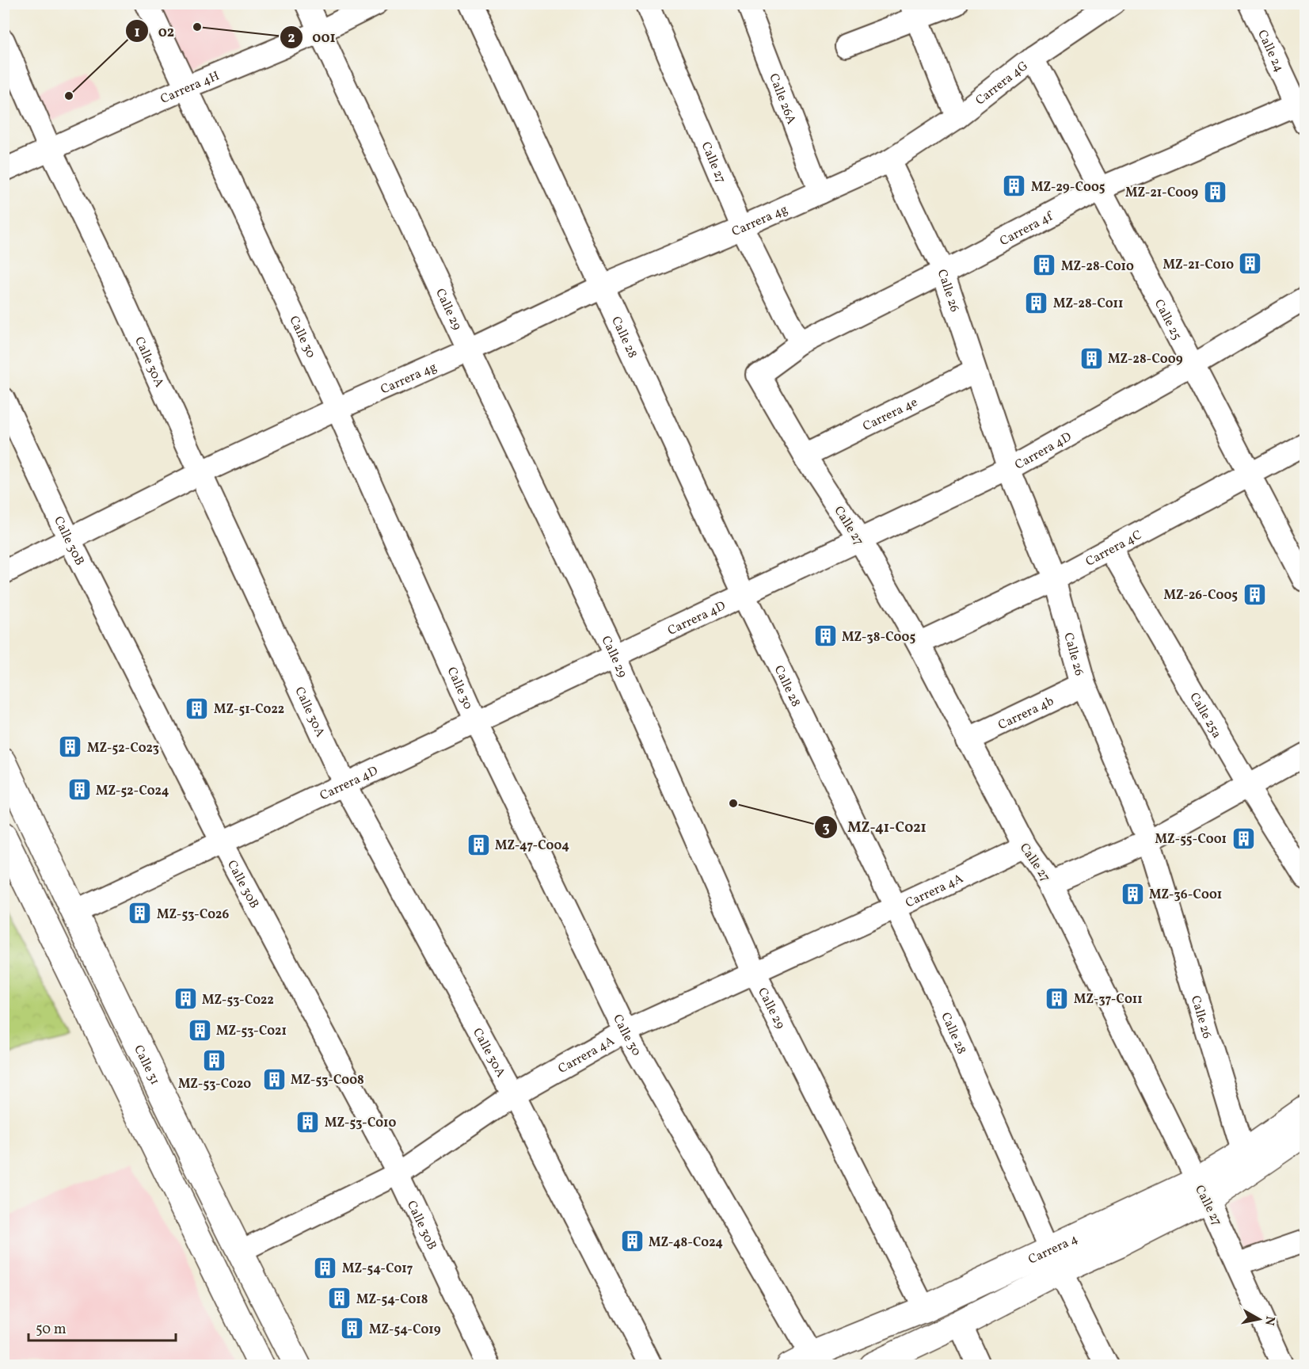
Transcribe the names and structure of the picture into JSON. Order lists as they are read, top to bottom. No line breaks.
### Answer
{"streets":{"street":["Calle 24","Carrera 4G","Carrera 4H","Calle 26A","Calle 27","Carrera 4g","Carrera 4f","Calle 26","Calle 29","Calle 25","Calle 28","Calle 30","Calle 30A","Carrera 4e","Carrera 4D","Calle 30B","Carrera 4C","Carrera 4b","Calle 25a","Carrera 4A","Calle 31","Carrera 4"]},"crossings":[["Calle 24","Carrera 4f"],["Carrera 4G","Carrera 4g"],["Carrera 4G","Calle 26"],["Carrera 4G","Calle 25"],["Carrera 4H","Calle 29"],["Carrera 4H","Calle 30"],["Carrera 4H","Calle 30A"],["Calle 26A","Carrera 4g"],["Calle 27","Carrera 4g"],["Calle 27","Carrera 4f"],["Calle 27","Carrera 4e"],["Calle 27","Carrera 4D"],["Calle 27","Carrera 4C"],["Calle 27","Carrera 4b"],["Calle 27","Carrera 4A"],["Calle 27","Carrera 4"],["Carrera 4g","Calle 26"],["Carrera 4g","Calle 29"],["Carrera 4g","Calle 28"],["Carrera 4g","Calle 30"],["Carrera 4g","Calle 30A"],["Carrera 4g","Calle 30B"],["Carrera 4f","Calle 26"],["Carrera 4f","Calle 25"],["Calle 26","Carrera 4e"],["Calle 26","Carrera 4D"],["Calle 26","Carrera 4C"],["Calle 26","Carrera 4b"],["Calle 26","Carrera 4"],["Calle 29","Carrera 4D"],["Calle 29","Carrera 4A"],["Calle 29","Carrera 4"],["Calle 25","Carrera 4D"],["Calle 25","Carrera 4C"],["Calle 28","Carrera 4D"],["Calle 28","Carrera 4A"],["Calle 28","Carrera 4"],["Calle 30","Carrera 4D"],["Calle 30","Carrera 4A"],["Calle 30","Carrera 4"],["Calle 30A","Carrera 4D"],["Calle 30A","Carrera 4A"],["Carrera 4D","Calle 30B"],["Carrera 4D","Calle 31"],["Calle 30B","Carrera 4A"],["Carrera 4C","Calle 25a"],["Carrera 4A","Calle 31"]],"places":{"other":["001","02","MZ-41-C021"],"building":["MZ-29-C005","MZ-21-C009","MZ-21-C010","MZ-28-C010","MZ-28-C011","MZ-28-C009","MZ-26-C005","MZ-38-C005","MZ-51-C022","MZ-52-C023","MZ-52-C024","MZ-55-C001","MZ-47-C004","MZ-36-C001","MZ-53-C026","MZ-37-C011","MZ-53-C022","MZ-53-C021","MZ-53-C020","MZ-53-C008","MZ-53-C010","MZ-48-C024","MZ-54-C017","MZ-54-C018","MZ-54-C019"]},"scale_bar":"50 m","north":"right"}
